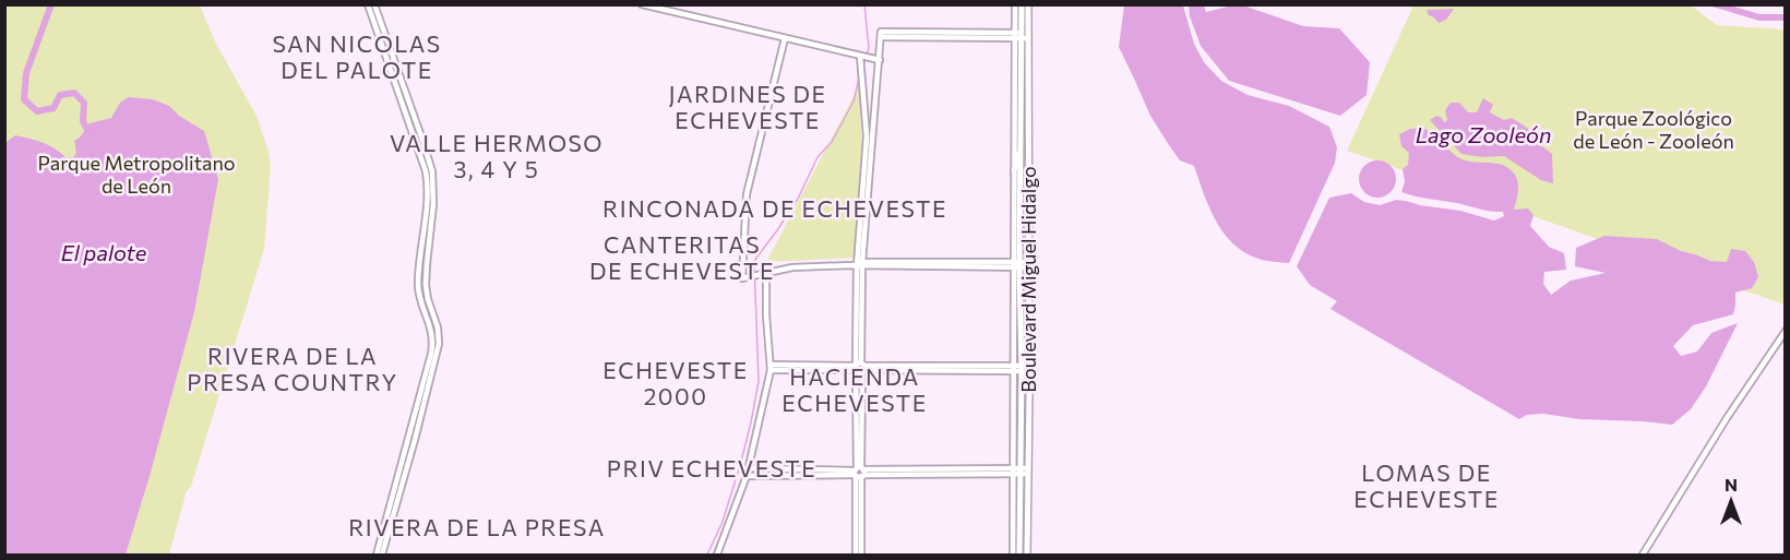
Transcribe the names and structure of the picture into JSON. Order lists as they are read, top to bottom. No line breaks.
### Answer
{"streets":{"main road":["Boulevard Miguel Hidalgo"]},"districts":["SAN NICOLAS DEL PALOTE","JARDINES DE ECHEVESTE","VALLE HERMOSO 3, 4 Y 5","RINCONADA DE ECHEVESTE","CANTERITAS DE ECHEVESTE","RIVERA DE LA PRESA COUNTRY","ECHEVESTE 2000","HACIENDA ECHEVESTE","PRIV ECHEVESTE","LOMAS DE ECHEVESTE","RIVERA DE LA PRESA"],"water":["Lago Zooleón","El palote"],"parks":["Parque Zoológico de León - Zooleón","Parque Metropolitano de León"],"north":"top"}
